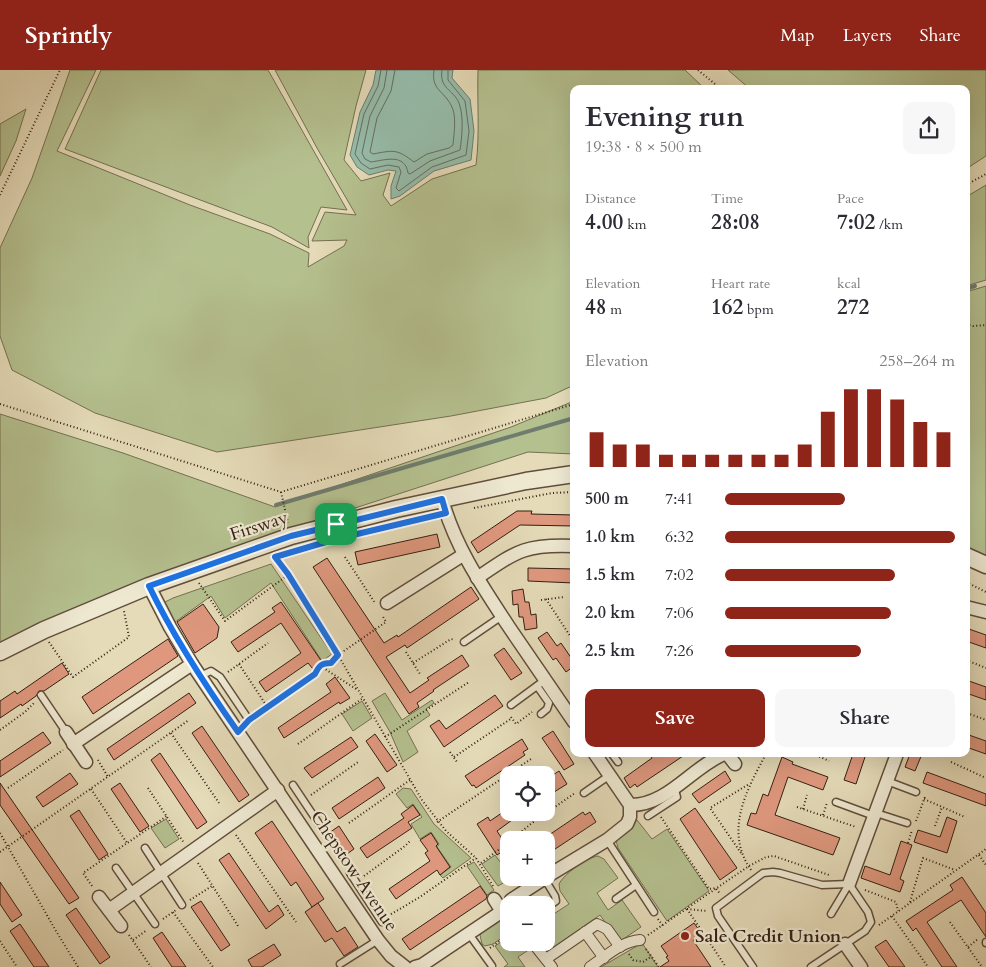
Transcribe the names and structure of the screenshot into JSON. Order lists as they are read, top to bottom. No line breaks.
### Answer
{"streets":{"street":["Firsway","Chepstow Avenue"]},"crossings":[["Firsway","Chepstow Avenue"]],"places":["Sale Credit Union"],"page":{"header":"Sprintly","nav":["Map","Layers","Share"],"heading":["Evening run","19:38 · 8 × 500 m"],"stats":[["Distance","4.00 km"],["Time","28:08"],["Pace","7:02 /km"],["Elevation","48 m"],["Heart rate","162 bpm"],["kcal","272"]],"chart":["Elevation","258–264 m"],"list":[{"name":"500 m","note":"7:41"},{"name":"1.0 km","note":"6:32"},{"name":"1.5 km","note":"7:02"},{"name":"2.0 km","note":"7:06"},{"name":"2.5 km","note":"7:26"}],"buttons":["Save","Share"],"map_buttons":["+","−"]}}
